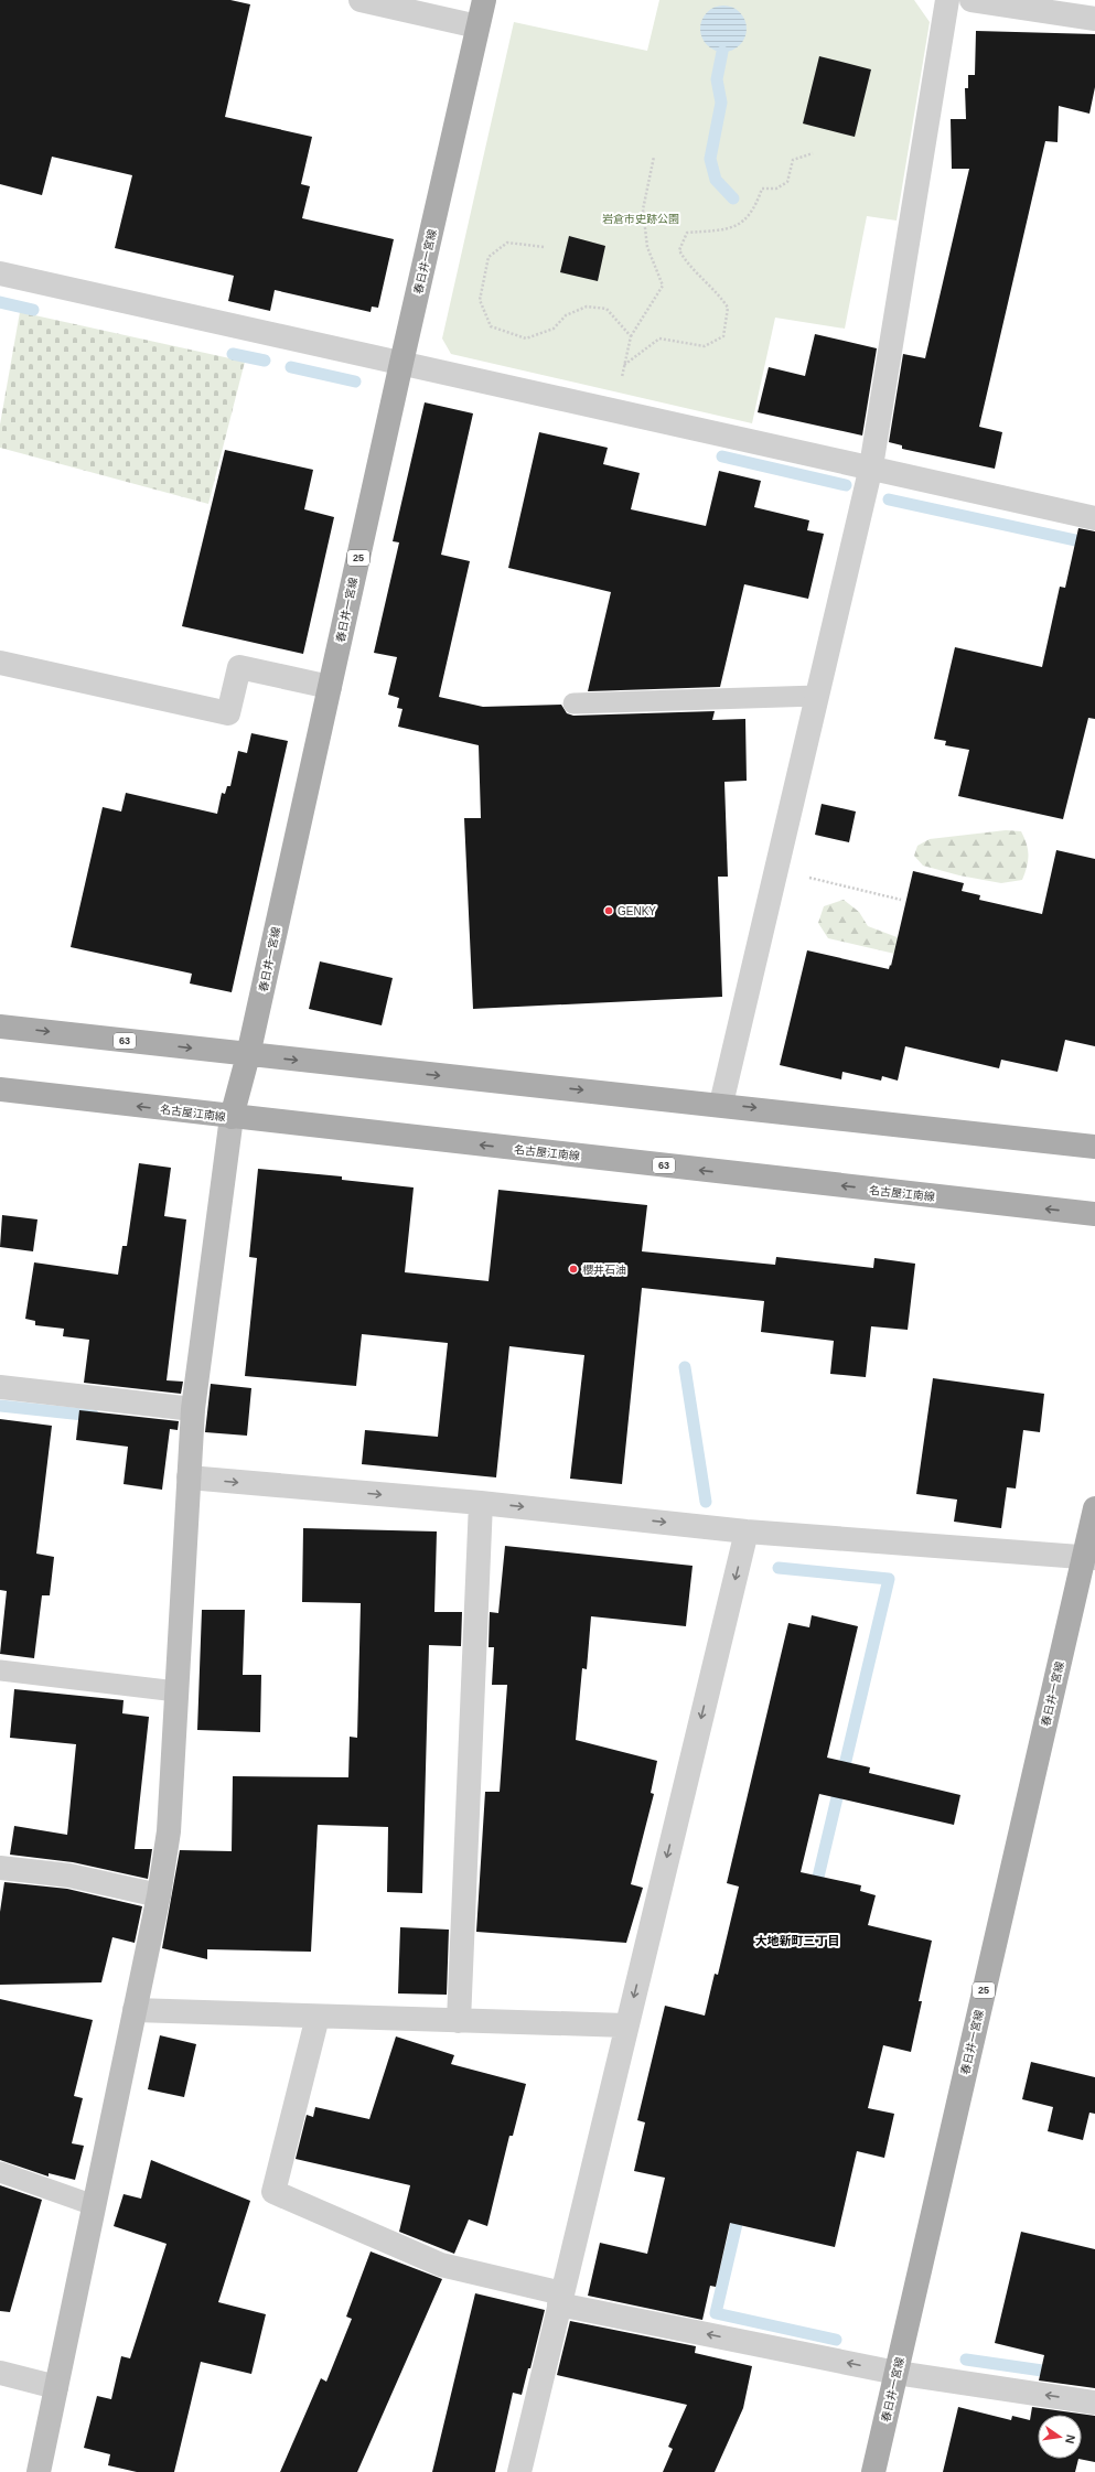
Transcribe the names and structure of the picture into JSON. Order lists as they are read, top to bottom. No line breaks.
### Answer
{"streets":{"main road":["春日井一宮線","25","63","名古屋江南線"]},"crossings":[["春日井一宮線","63"],["春日井一宮線","名古屋江南線"]],"districts":["大地新町三丁目"],"parks":["岩倉市史跡公園"],"places":["GENKY","櫻井石油"],"north":"right"}
